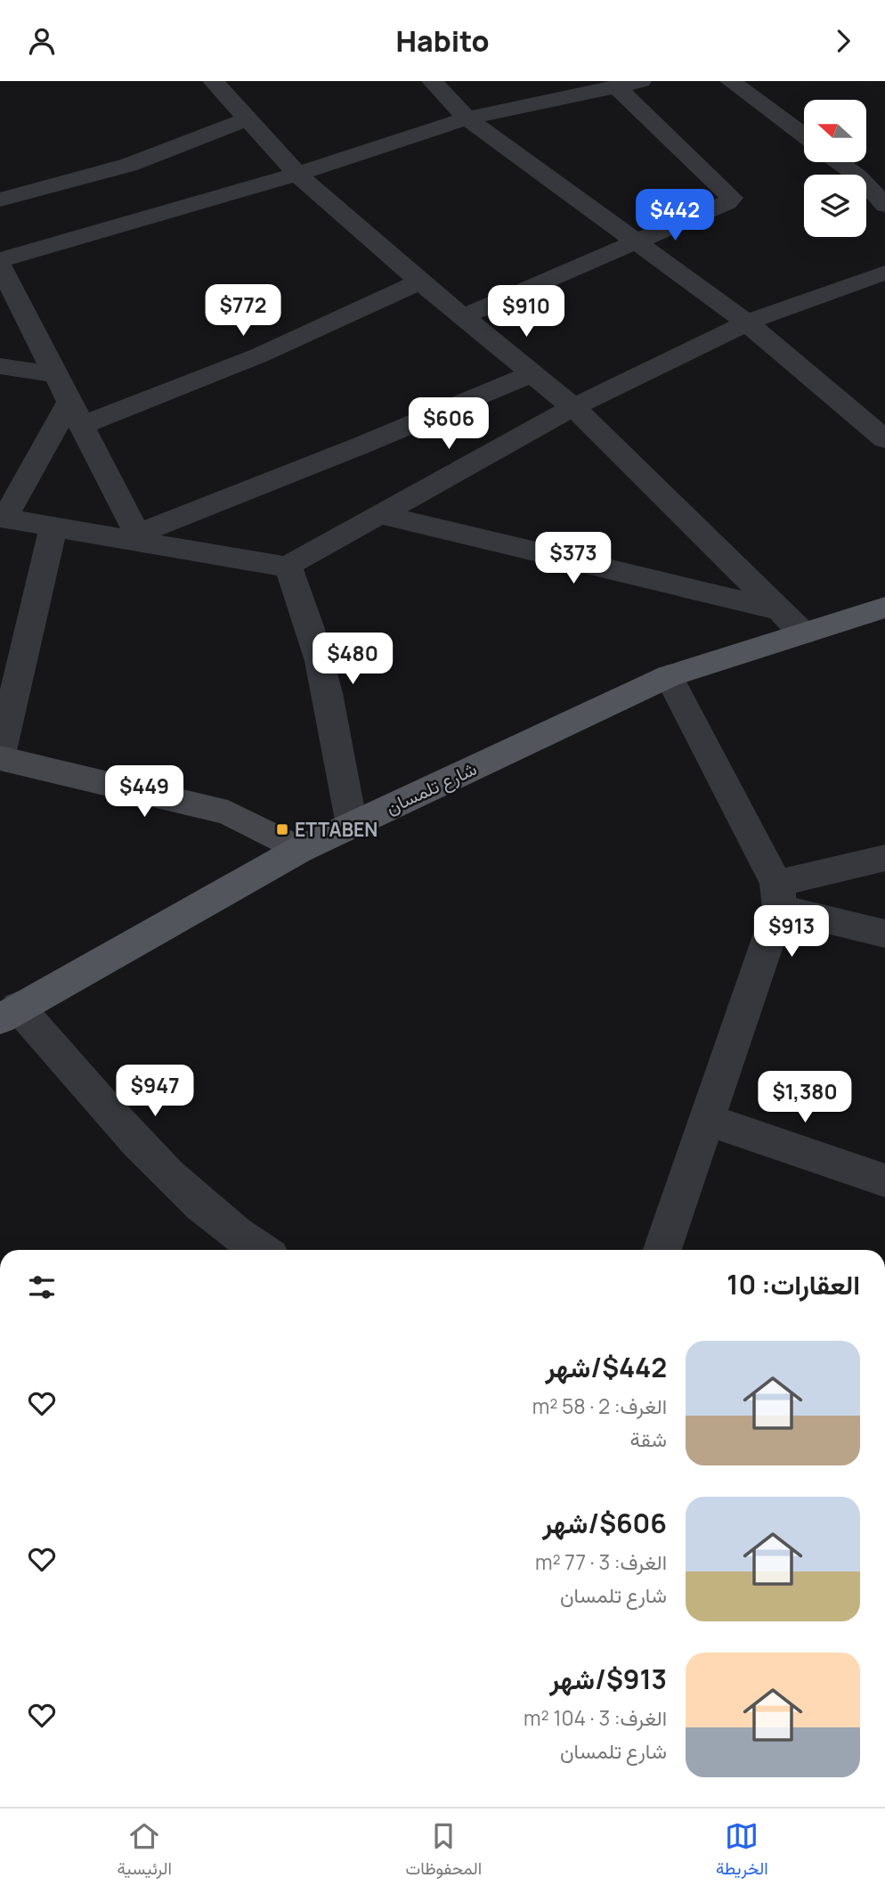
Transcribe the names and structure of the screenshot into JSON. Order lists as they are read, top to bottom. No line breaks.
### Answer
{"streets":{"main road":["شارع تلمسان"]},"places":{"transit":["ETTABEN"]},"north":"left","page":{"header":"Habito","price":["$442","$772","$910","$606","$373","$480","$449","$913","$947","$1,380"],"heading":"العقارات: 10","list":[{"name":"$442/شهر","note":"الغرف: 2 · 58 m² · شقة"},{"name":"$606/شهر","note":"الغرف: 3 · 77 m² · شارع تلمسان"},{"name":"$913/شهر","note":"الغرف: 3 · 104 m² · شارع تلمسان"}],"tabs":["الخريطة","المحفوظات","الرئيسية"]}}
